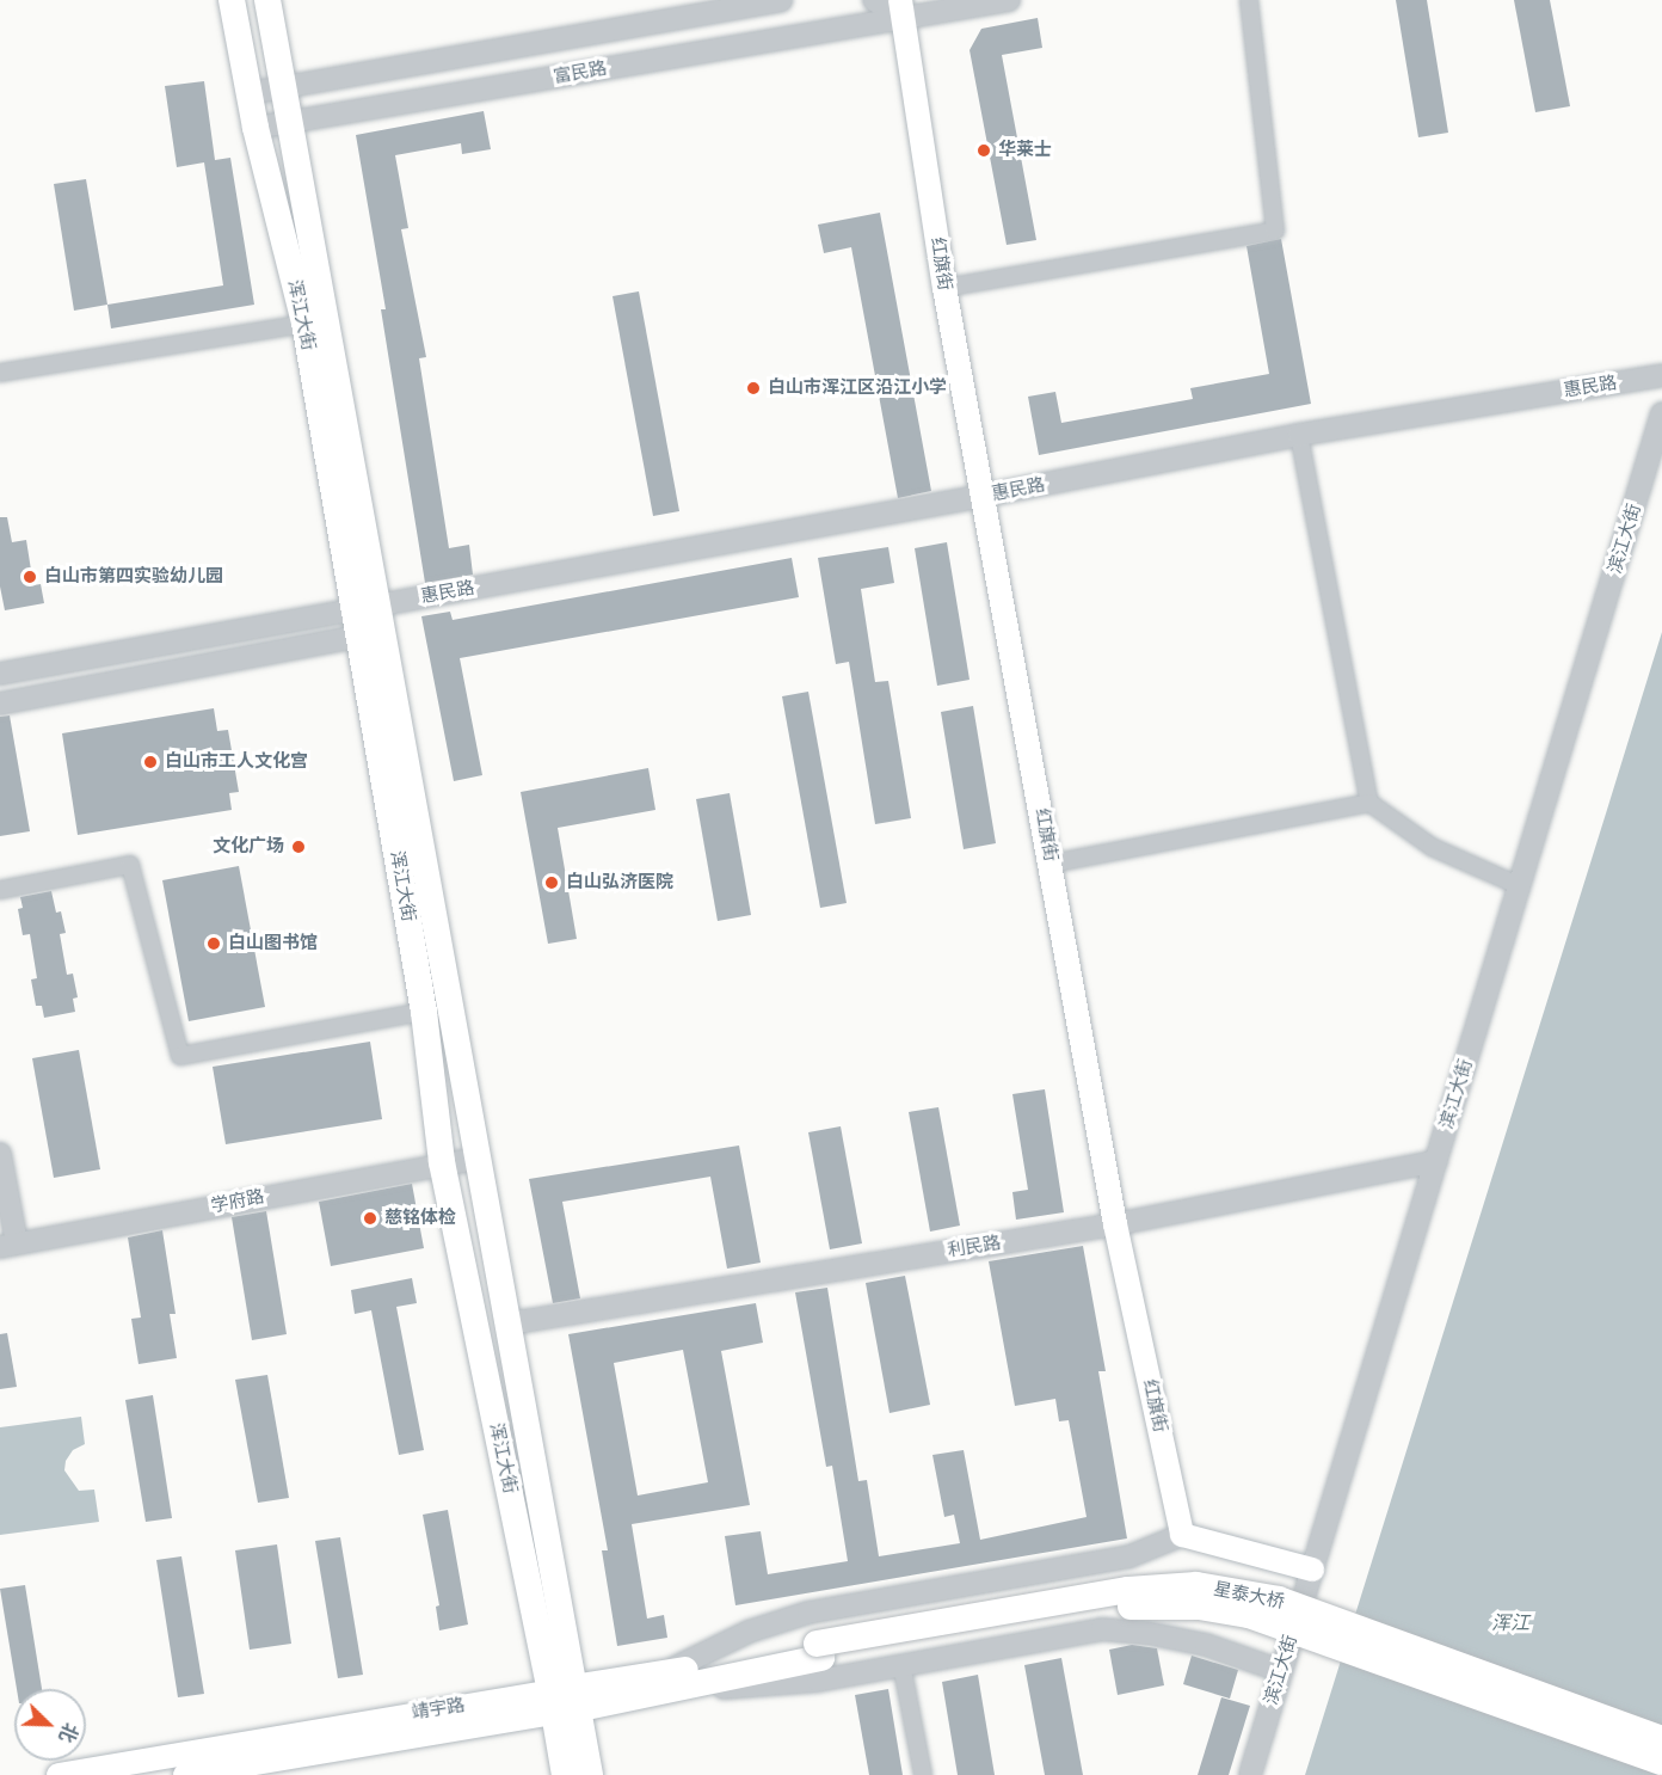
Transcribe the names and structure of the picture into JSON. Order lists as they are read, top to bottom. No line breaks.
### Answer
{"streets":{"main road":["红旗街","浑江大街","星泰大桥","靖宇路"],"street":["富民路","惠民路","滨江大街","学府路","利民路"]},"crossings":[["富民路","红旗街"],["富民路","浑江大街"],["红旗街","惠民路"],["红旗街","利民路"],["浑江大街","惠民路"],["浑江大街","学府路"],["浑江大街","利民路"],["浑江大街","靖宇路"],["滨江大街","利民路"],["星泰大桥","靖宇路"]],"water":["浑江"],"places":["华莱士","白山市浑江区沿江小学","白山市第四实验幼儿园","白山市工人文化宫","文化广场","白山弘济医院","白山图书馆","慈铭体检"],"north":"bottom right"}
